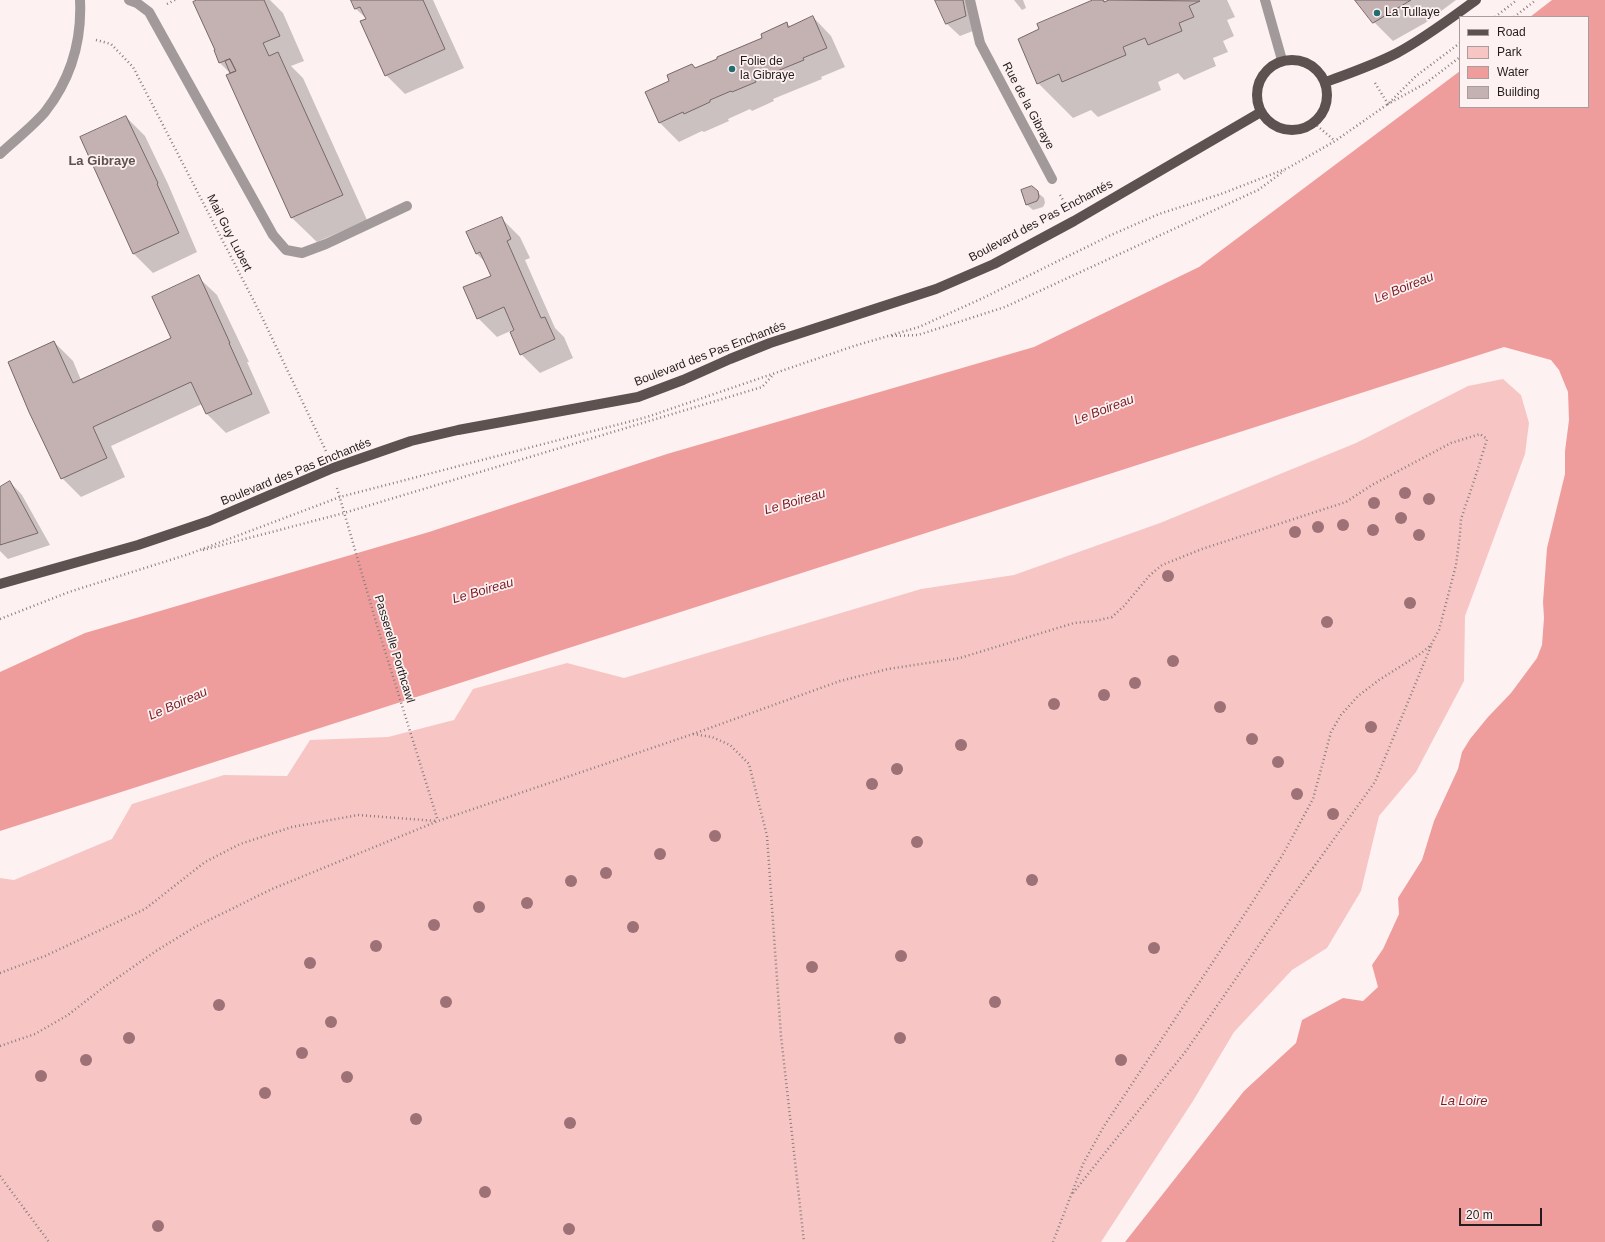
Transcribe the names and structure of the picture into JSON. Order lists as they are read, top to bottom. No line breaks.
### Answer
{"streets":{"main road":["Boulevard des Pas Enchantés"],"street":["Rue de la Gibraye"],"path":["Mail Guy Lubert","Passerelle Porthcawl"]},"crossings":[["Boulevard des Pas Enchantés","Mail Guy Lubert"]],"districts":["La Gibraye"],"water":["Le Boireau","La Loire"],"places":["La Tullaye","Folie de la Gibraye"],"legend":["Road","Park","Water","Building"],"scale_bar":"20 m"}
